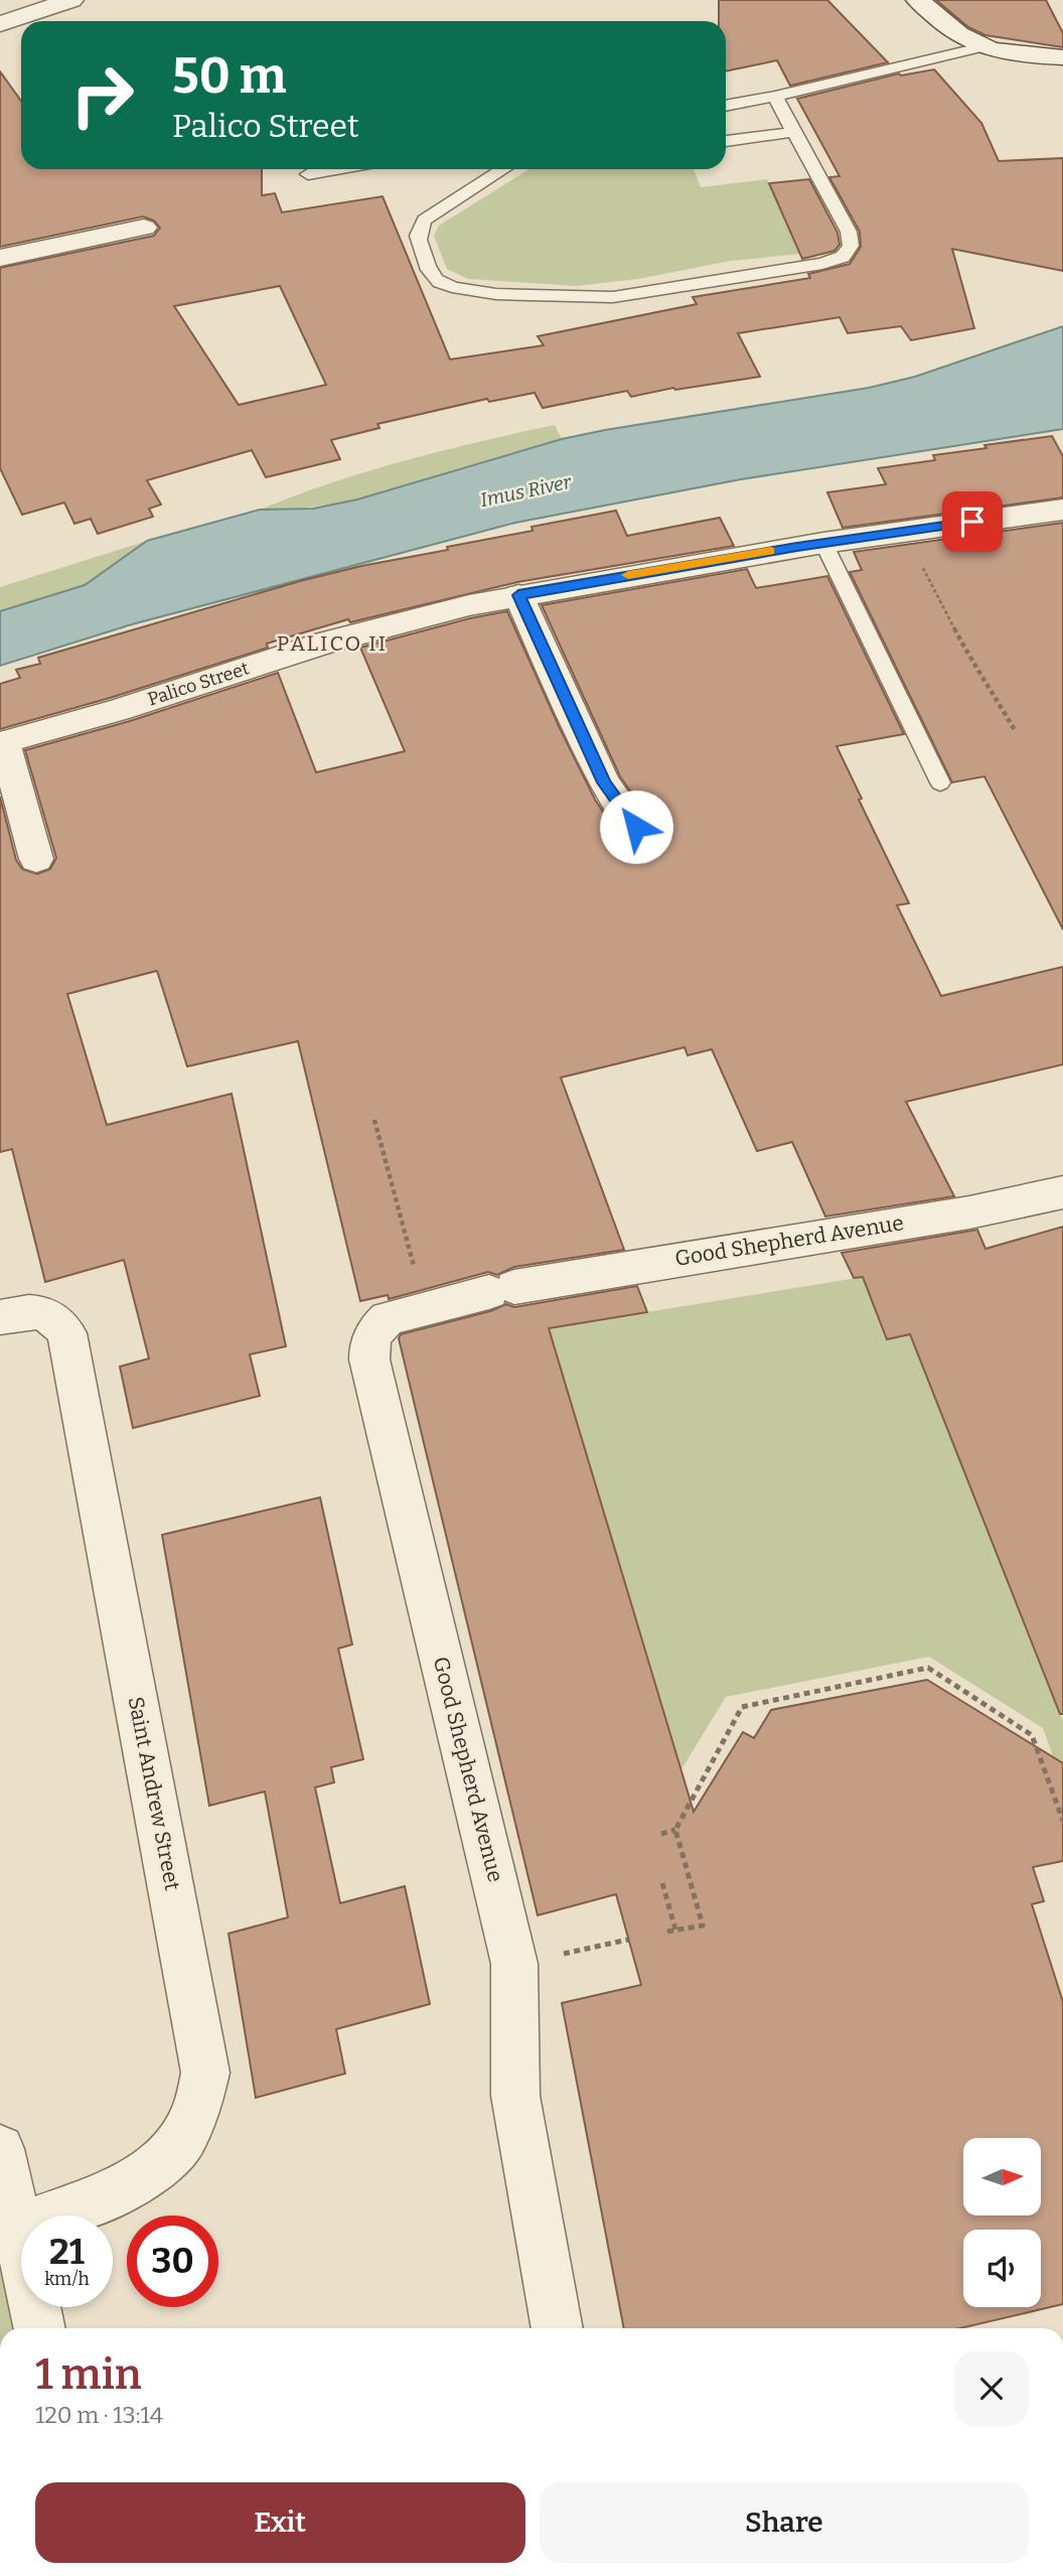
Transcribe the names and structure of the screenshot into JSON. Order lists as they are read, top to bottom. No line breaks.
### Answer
{"streets":{"street":["Palico Street","Good Shepherd Avenue","Saint Andrew Street"]},"districts":["PALICO II"],"water":["Imus River"],"north":"right","page":{"turn":["50 m","Palico Street"],"speed":"21 km/h","limit":"30","heading":["1 min","120 m · 13:14"],"buttons":["Exit","Share"]}}
